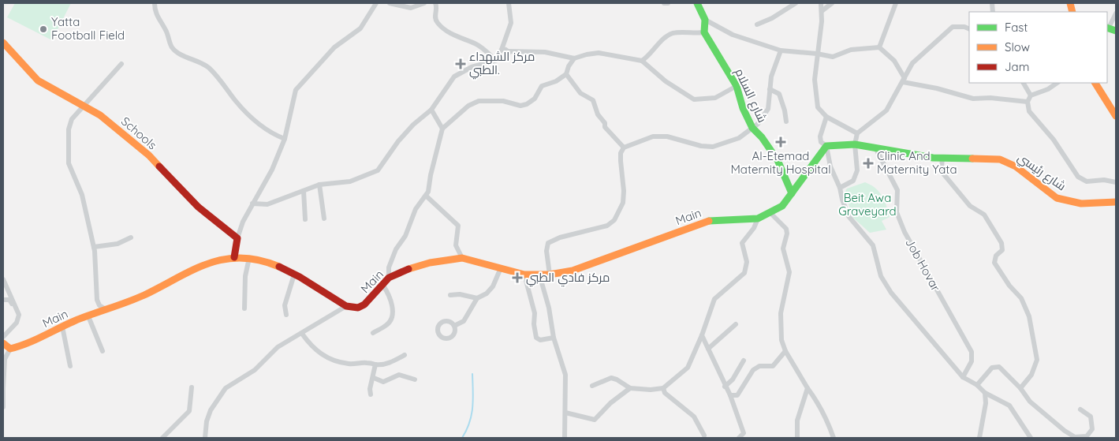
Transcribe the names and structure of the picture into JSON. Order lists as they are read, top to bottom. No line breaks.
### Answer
{"streets":{"main road":["شارع السلام","Schools","شارع رئيسي","Main"],"street":["Job Hovar"]},"crossings":[["شارع السلام","Main"],["شارع رئيسي","Job Hovar"]],"parks":["Beit Awa Graveyard"],"places":{"other":["Yatta Football Field"],"health":["مركز الشهداء الطبي.","Al-Etemad Maternity Hospital","Clinic And Maternity Yata","مركز فادي الطبي"]},"legend":["Fast","Slow","Jam"]}
